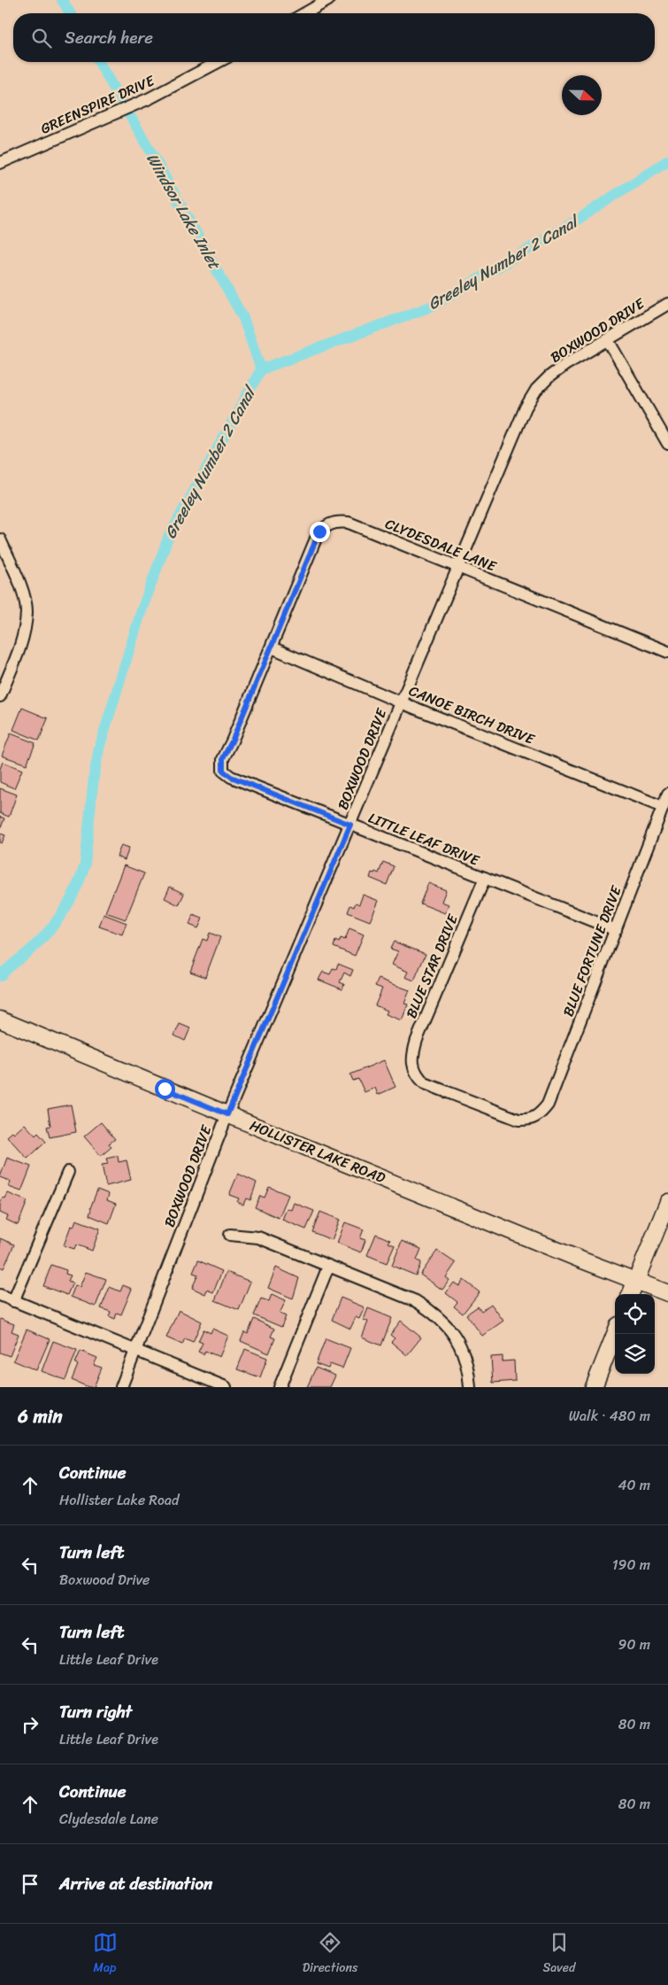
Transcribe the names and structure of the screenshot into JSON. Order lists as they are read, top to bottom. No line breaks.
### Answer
{"streets":{"street":["GREENSPIRE DRIVE","BOXWOOD DRIVE","CLYDESDALE LANE","CANOE BIRCH DRIVE","LITTLE LEAF DRIVE","BLUE FORTUNE DRIVE","BLUE STAR DRIVE","HOLLISTER LAKE ROAD"]},"crossings":[["BOXWOOD DRIVE","CLYDESDALE LANE"],["BOXWOOD DRIVE","CANOE BIRCH DRIVE"],["BOXWOOD DRIVE","LITTLE LEAF DRIVE"],["BOXWOOD DRIVE","HOLLISTER LAKE ROAD"],["CLYDESDALE LANE","CANOE BIRCH DRIVE"],["CLYDESDALE LANE","LITTLE LEAF DRIVE"],["CANOE BIRCH DRIVE","LITTLE LEAF DRIVE"],["CANOE BIRCH DRIVE","BLUE FORTUNE DRIVE"],["LITTLE LEAF DRIVE","BLUE FORTUNE DRIVE"],["LITTLE LEAF DRIVE","BLUE STAR DRIVE"],["BLUE FORTUNE DRIVE","BLUE STAR DRIVE"]],"water":["Windsor Lake Inlet","Greeley Number 2 Canal"],"north":"right","page":{"search":"Search here","heading":["6 min","Walk · 480 m"],"list":[["Continue","Hollister Lake Road","40 m"],["Turn left","Boxwood Drive","190 m"],["Turn left","Little Leaf Drive","90 m"],["Turn right","Little Leaf Drive","80 m"],["Continue","Clydesdale Lane","80 m"],"Arrive at destination"],"nav":["Map","Directions","Saved"]}}
